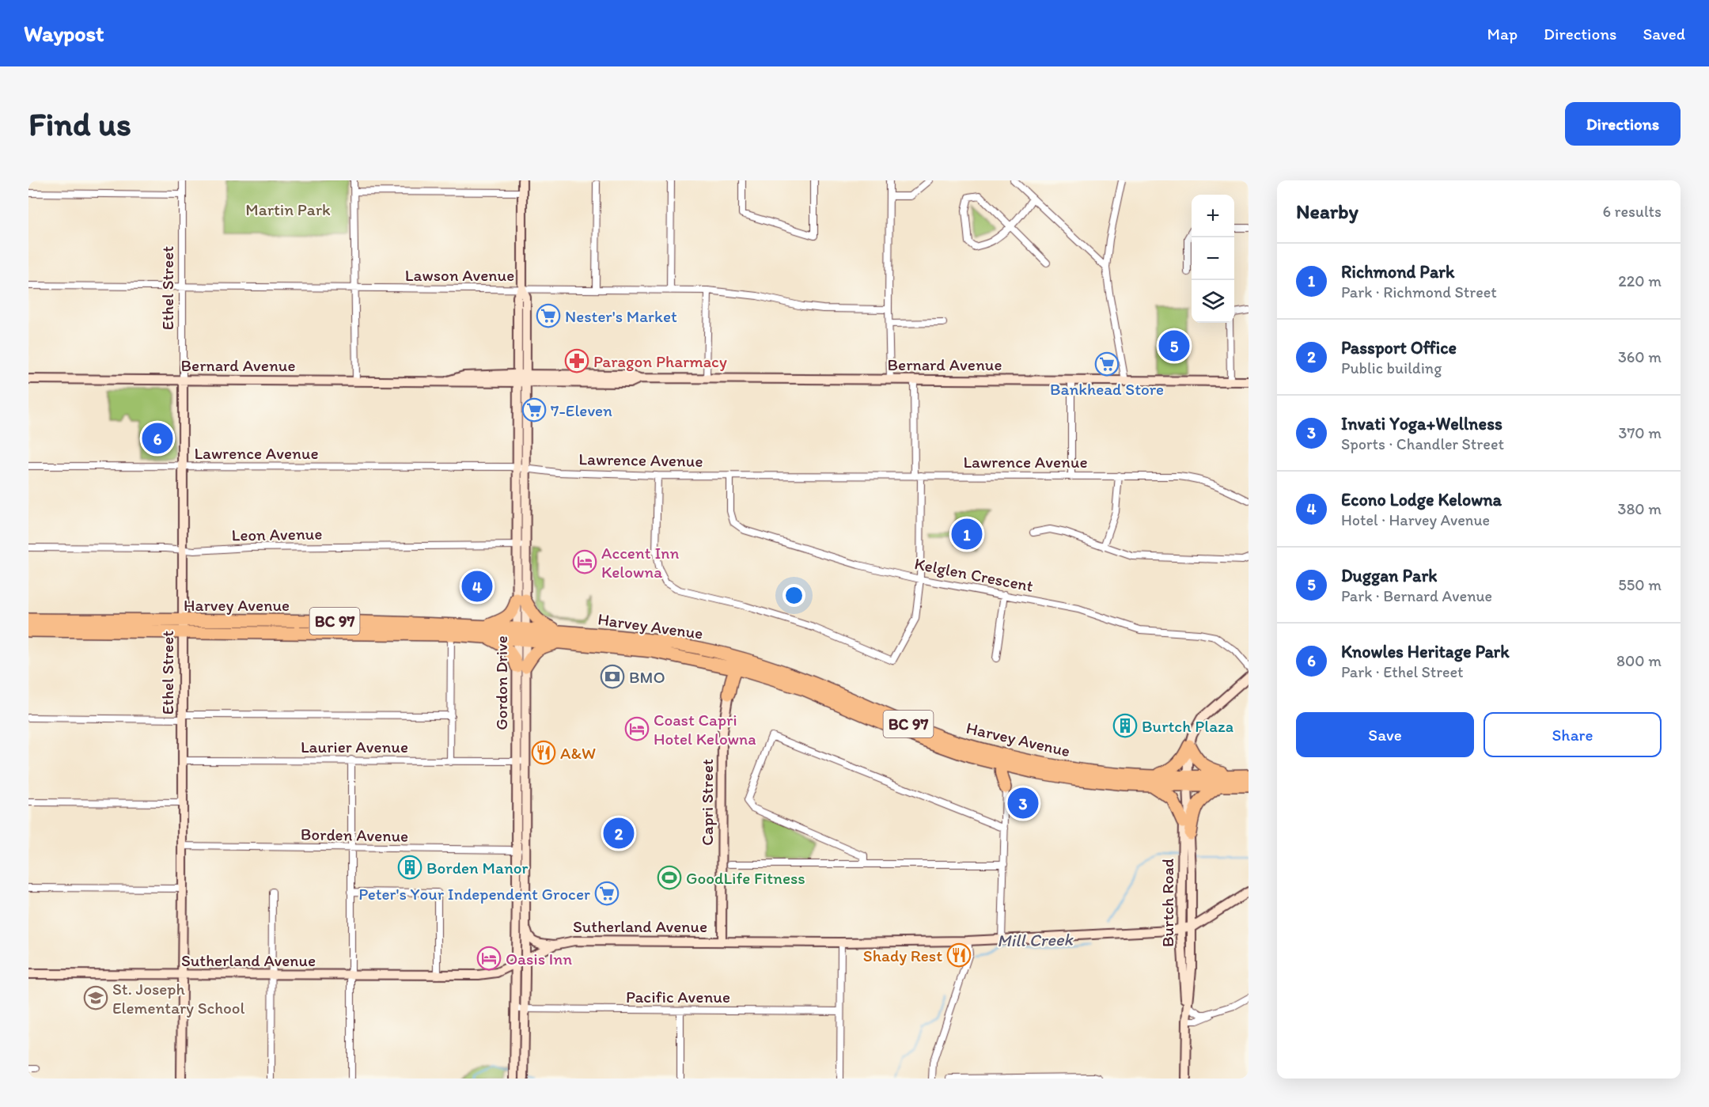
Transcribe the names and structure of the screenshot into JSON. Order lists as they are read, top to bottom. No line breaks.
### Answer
{"streets":{"highway":["Harvey Avenue","BC 97"],"street":["Lawson Avenue","Ethel Street","Bernard Avenue","Lawrence Avenue","Leon Avenue","Kelglen Crescent","Gordon Drive","Laurier Avenue","Capri Street","Borden Avenue","Burtch Road","Sutherland Avenue","Pacific Avenue"]},"crossings":[["Lawson Avenue","Ethel Street"],["Lawson Avenue","Gordon Drive"],["Ethel Street","Bernard Avenue"],["Ethel Street","Lawrence Avenue"],["Ethel Street","Leon Avenue"],["Ethel Street","Harvey Avenue"],["Ethel Street","Laurier Avenue"],["Ethel Street","Borden Avenue"],["Ethel Street","Sutherland Avenue"],["Bernard Avenue","Gordon Drive"],["Lawrence Avenue","Kelglen Crescent"],["Lawrence Avenue","Gordon Drive"],["Leon Avenue","Gordon Drive"],["Harvey Avenue","Gordon Drive"],["Harvey Avenue","Burtch Road"],["Gordon Drive","Laurier Avenue"],["Gordon Drive","Borden Avenue"],["Gordon Drive","Sutherland Avenue"],["Gordon Drive","Pacific Avenue"],["Capri Street","Sutherland Avenue"],["Burtch Road","Sutherland Avenue"]],"water":["Mill Creek"],"parks":["Martin Park"],"places":{"supermarket":["Nester's Market","Bankhead Store","7-Eleven","Peter's Your Independent Grocer"],"pharmacy":["Paragon Pharmacy"],"hotel":["Accent Inn Kelowna","Coast Capri Hotel Kelowna","Oasis Inn"],"bank":["BMO"],"building":["Burtch Plaza","Borden Manor"],"restaurant":["A&W","Shady Rest"],"sports":["GoodLife Fitness"],"school or university":["St. Joseph Elementary School"]},"page":{"header":"Waypost","nav":["Map","Directions","Saved"],"buttons":["Directions",["Save","Share"]],"title":"Find us","heading":["Nearby","6 results"],"map_buttons":["+","−"],"list":[{"mark":"1","name":"Richmond Park","note":"Park · Richmond Street","value":"220 m"},{"mark":"2","name":"Passport Office","note":"Public building","value":"360 m"},{"mark":"3","name":"Invati Yoga+Wellness","note":"Sports · Chandler Street","value":"370 m"},{"mark":"4","name":"Econo Lodge Kelowna","note":"Hotel · Harvey Avenue","value":"380 m"},{"mark":"5","name":"Duggan Park","note":"Park · Bernard Avenue","value":"550 m"},{"mark":"6","name":"Knowles Heritage Park","note":"Park · Ethel Street","value":"800 m"}],"pins":["5","6","1","4","3","2"]}}
